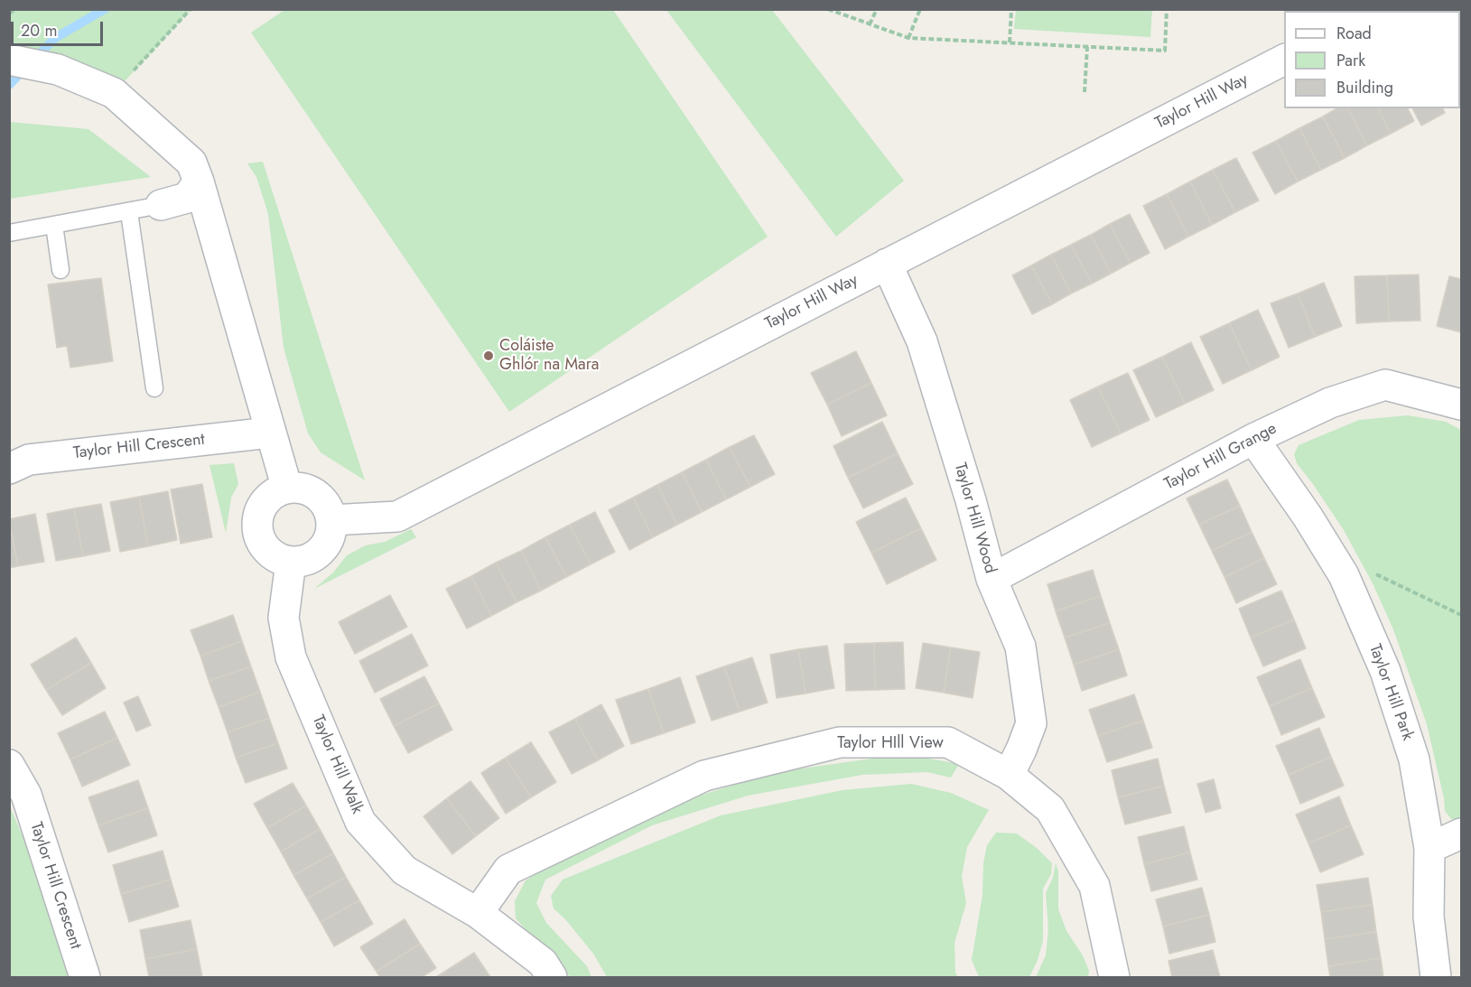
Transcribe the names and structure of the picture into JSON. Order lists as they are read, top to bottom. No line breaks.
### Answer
{"streets":{"street":["Taylor Hill Way","Taylor Hill Crescent","Taylor Hill Grange","Taylor Hill Wood","Taylor Hill Park","Taylor HIll View","Taylor Hill Walk"]},"crossings":[["Taylor Hill Way","Taylor Hill Wood"],["Taylor Hill Way","Taylor Hill Walk"],["Taylor Hill Grange","Taylor Hill Wood"],["Taylor Hill Grange","Taylor Hill Park"],["Taylor Hill Wood","Taylor HIll View"],["Taylor HIll View","Taylor Hill Walk"]],"places":["Coláiste Ghlór na Mara"],"legend":["Road","Park","Building"],"scale_bar":"20 m"}
